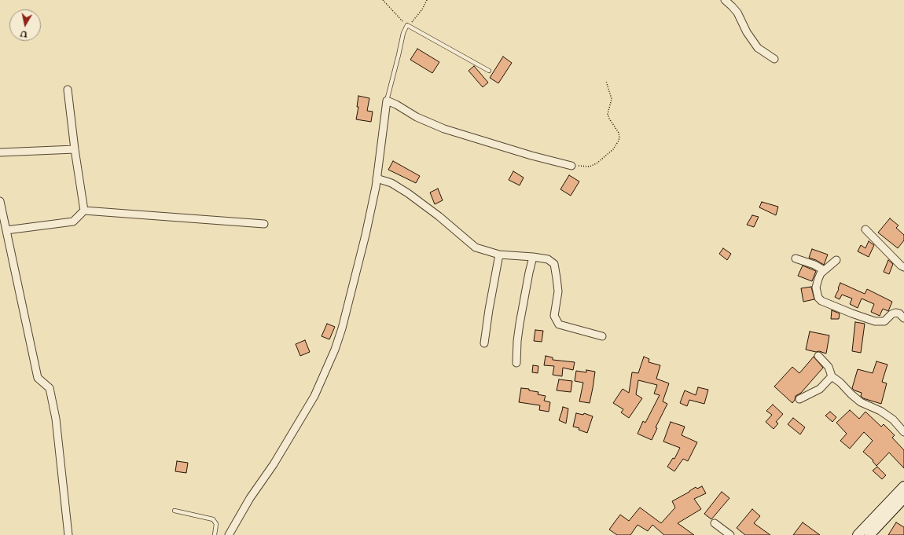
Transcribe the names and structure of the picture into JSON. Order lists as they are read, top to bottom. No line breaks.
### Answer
{"north":"bottom"}
